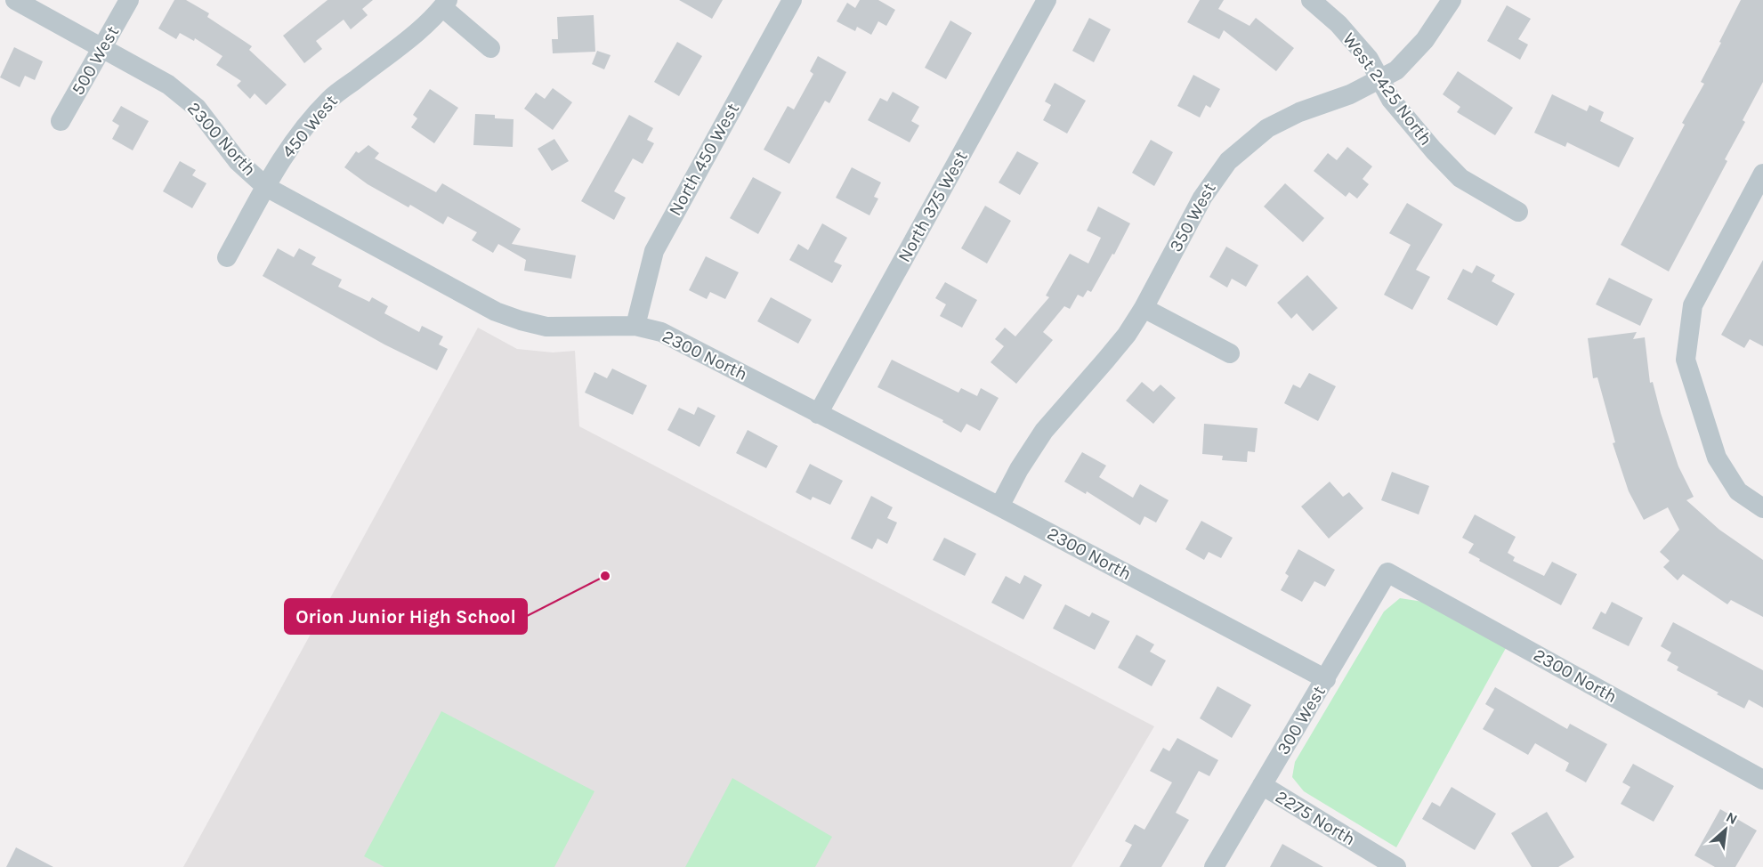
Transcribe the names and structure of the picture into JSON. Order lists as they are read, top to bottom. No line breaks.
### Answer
{"streets":{"street":["500 West","West 2425 North","450 West","2300 North","North 450 West","North 375 West","350 West","300 West","2275 North"]},"crossings":[["500 West","2300 North"],["West 2425 North","350 West"],["450 West","2300 North"],["2300 North","North 450 West"],["2300 North","North 375 West"],["2300 North","350 West"],["2300 North","300 West"],["300 West","2275 North"]],"places":["Orion Junior High School"],"north":"top right"}
